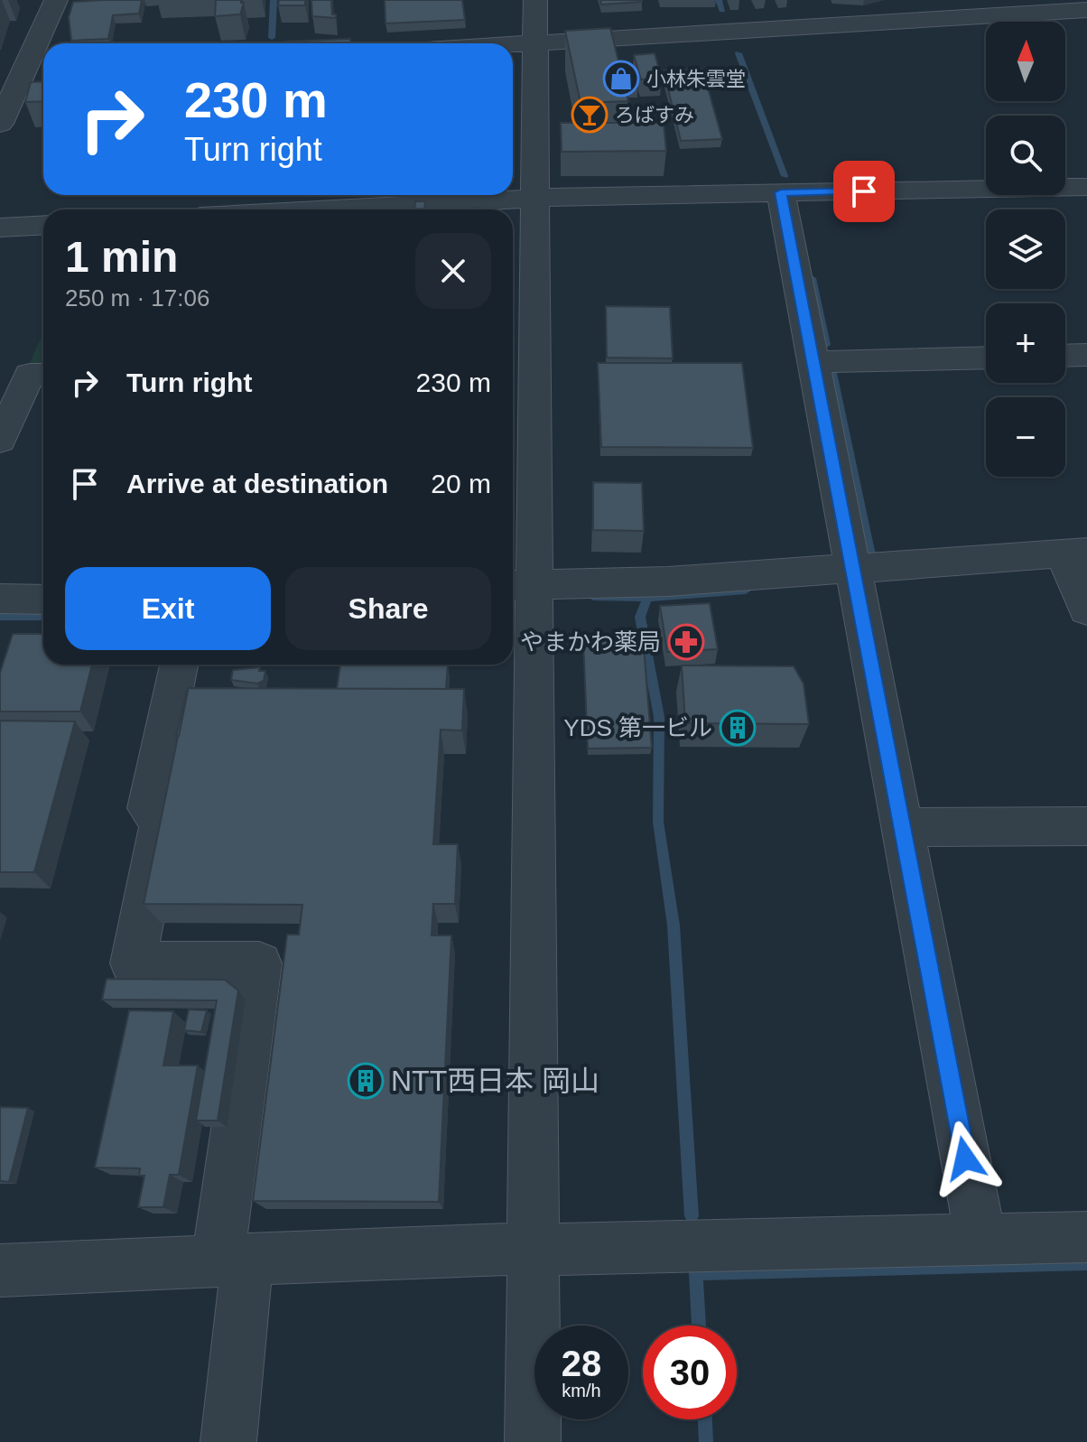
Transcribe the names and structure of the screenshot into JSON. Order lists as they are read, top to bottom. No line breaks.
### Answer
{"places":{"shop":["小林朱雲堂"],"bar":["ろばすみ"],"pharmacy":["やまかわ薬局"],"building":["YDS 第一ビル","NTT西日本 岡山"]},"north":"top","page":{"map_buttons":["+","−"],"turn":["230 m","Turn right"],"heading":["1 min","250 m · 17:06"],"list":[{"name":"Turn right","value":"230 m"},{"name":"Arrive at destination","value":"20 m"}],"buttons":["Exit","Share"],"speed":"28 km/h","limit":"30"}}
